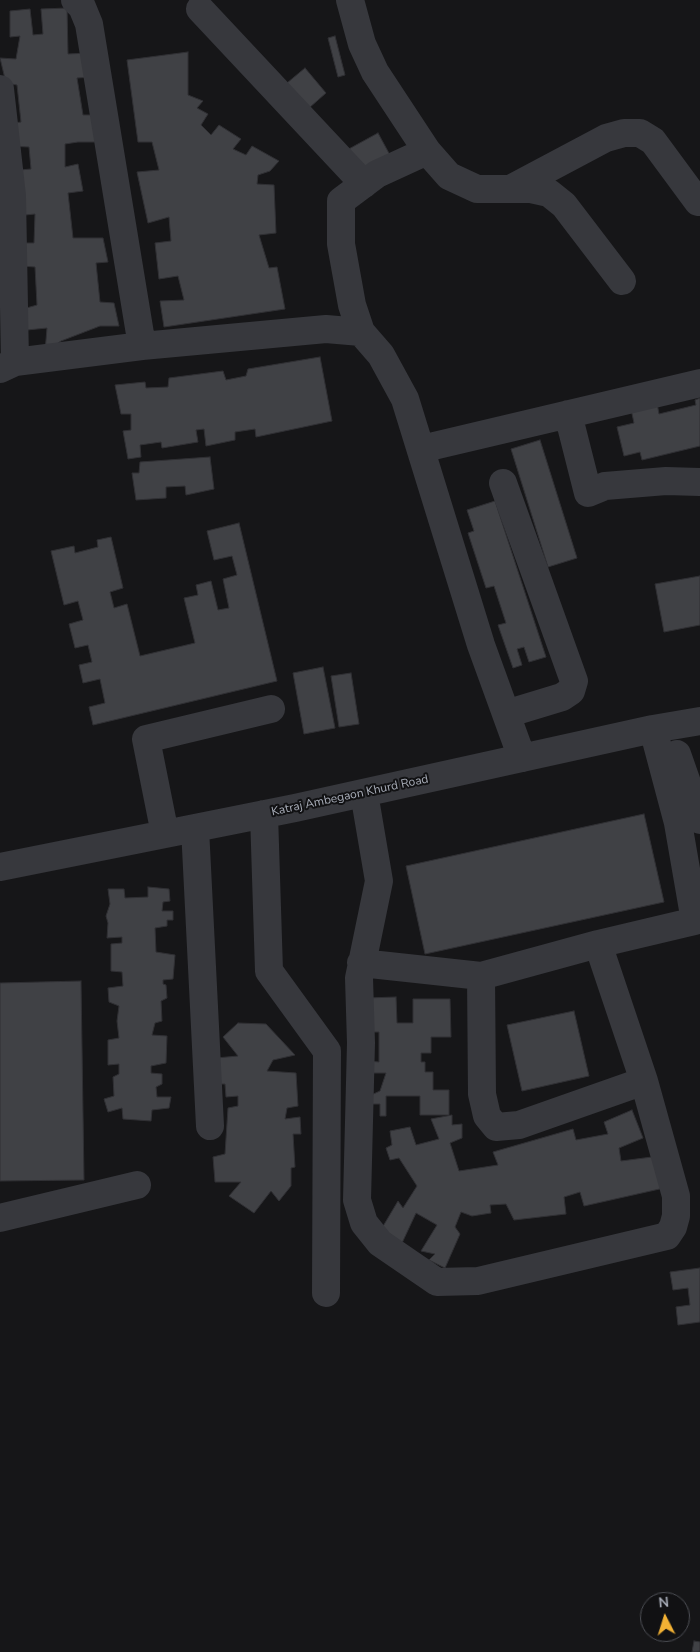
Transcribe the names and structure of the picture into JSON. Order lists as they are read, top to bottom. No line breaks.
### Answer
{"streets":{"street":["Katraj Ambegaon Khurd Road"]},"north":"top"}
